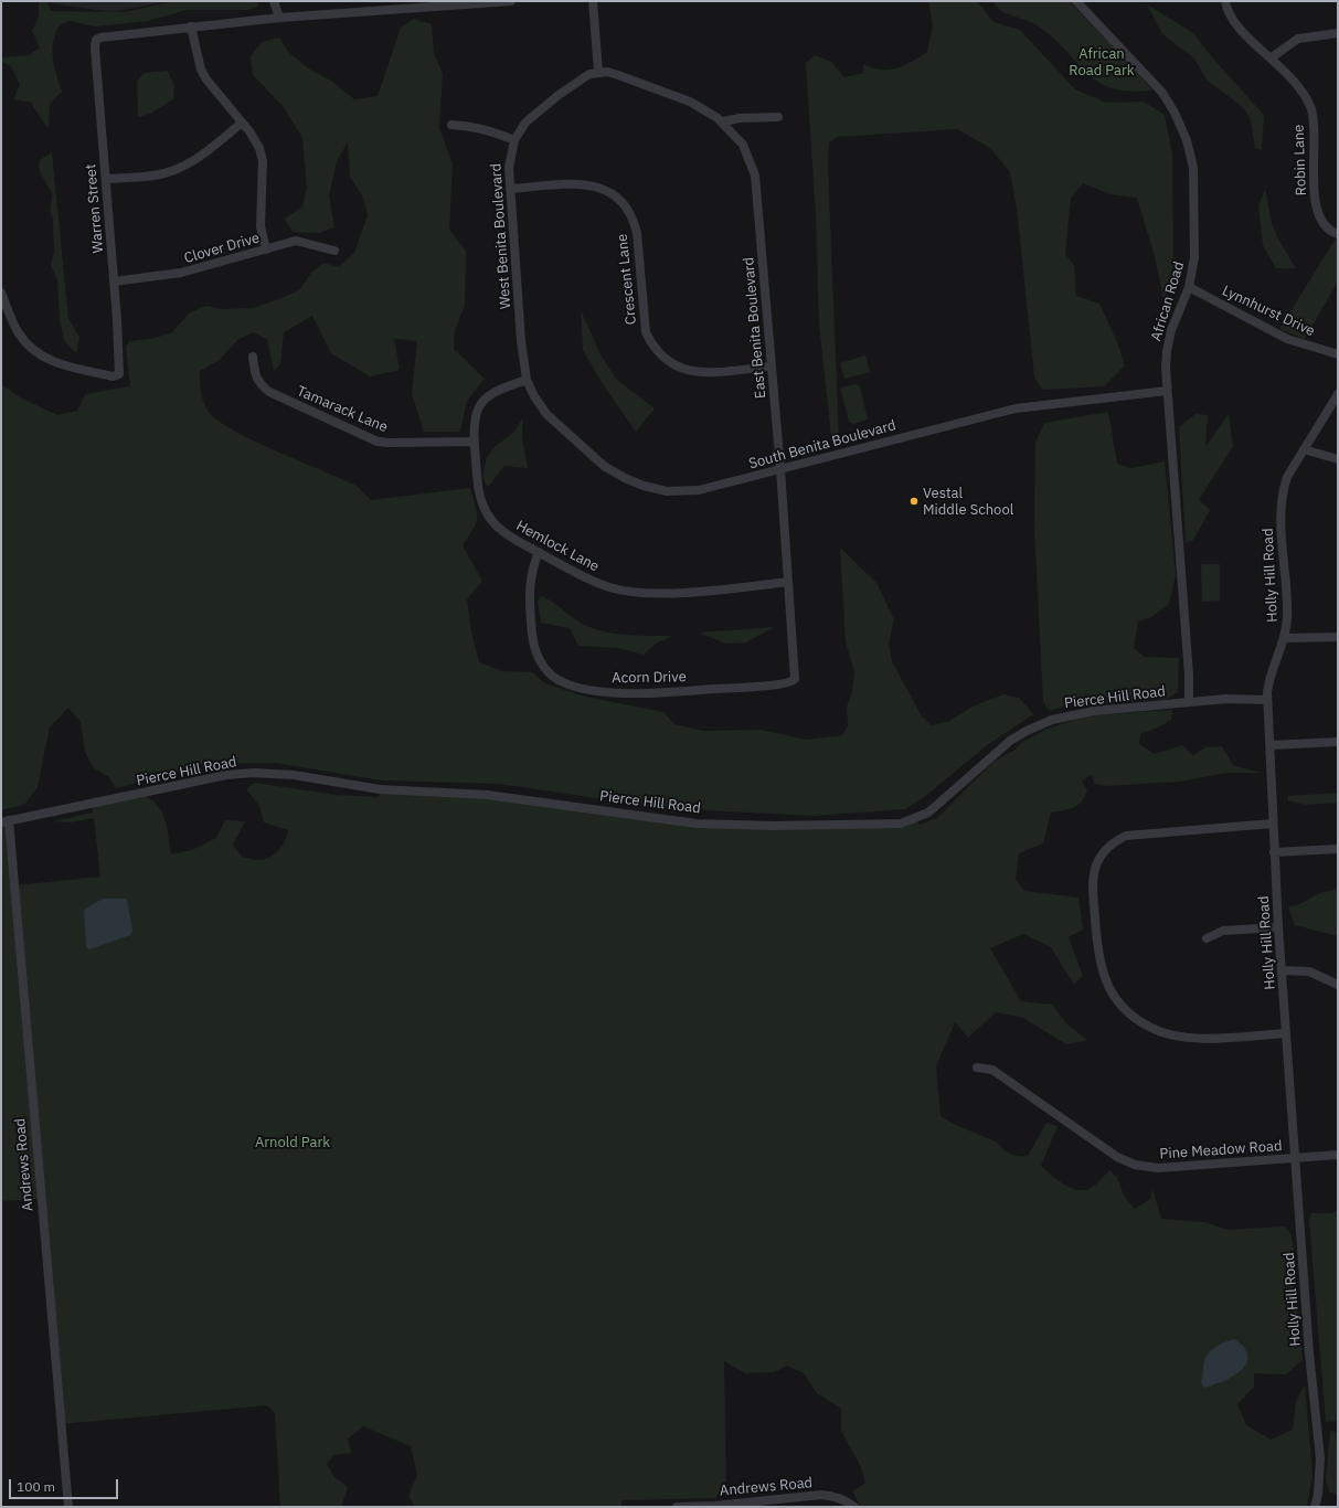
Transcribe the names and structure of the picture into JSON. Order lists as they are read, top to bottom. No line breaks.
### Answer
{"streets":{"street":["Robin Lane","Warren Street","West Benita Boulevard","Clover Drive","Crescent Lane","African Road","Lynnhurst Drive","East Benita Boulevard","Tamarack Lane","South Benita Boulevard","Hemlock Lane","Holly Hill Road","Acorn Drive","Pierce Hill Road","Pine Meadow Road","Andrews Road"]},"crossings":[["Warren Street","Clover Drive"],["West Benita Boulevard","Crescent Lane"],["West Benita Boulevard","East Benita Boulevard"],["West Benita Boulevard","South Benita Boulevard"],["West Benita Boulevard","Hemlock Lane"],["Crescent Lane","East Benita Boulevard"],["African Road","Lynnhurst Drive"],["African Road","South Benita Boulevard"],["African Road","Pierce Hill Road"],["East Benita Boulevard","South Benita Boulevard"],["East Benita Boulevard","Hemlock Lane"],["East Benita Boulevard","Acorn Drive"],["Tamarack Lane","Hemlock Lane"],["South Benita Boulevard","Hemlock Lane"],["Hemlock Lane","Acorn Drive"],["Holly Hill Road","Pierce Hill Road"],["Holly Hill Road","Pine Meadow Road"],["Pierce Hill Road","Andrews Road"]],"parks":["African Road Park","Arnold Park"],"places":["Vestal Middle School"],"scale_bar":"100 m"}
